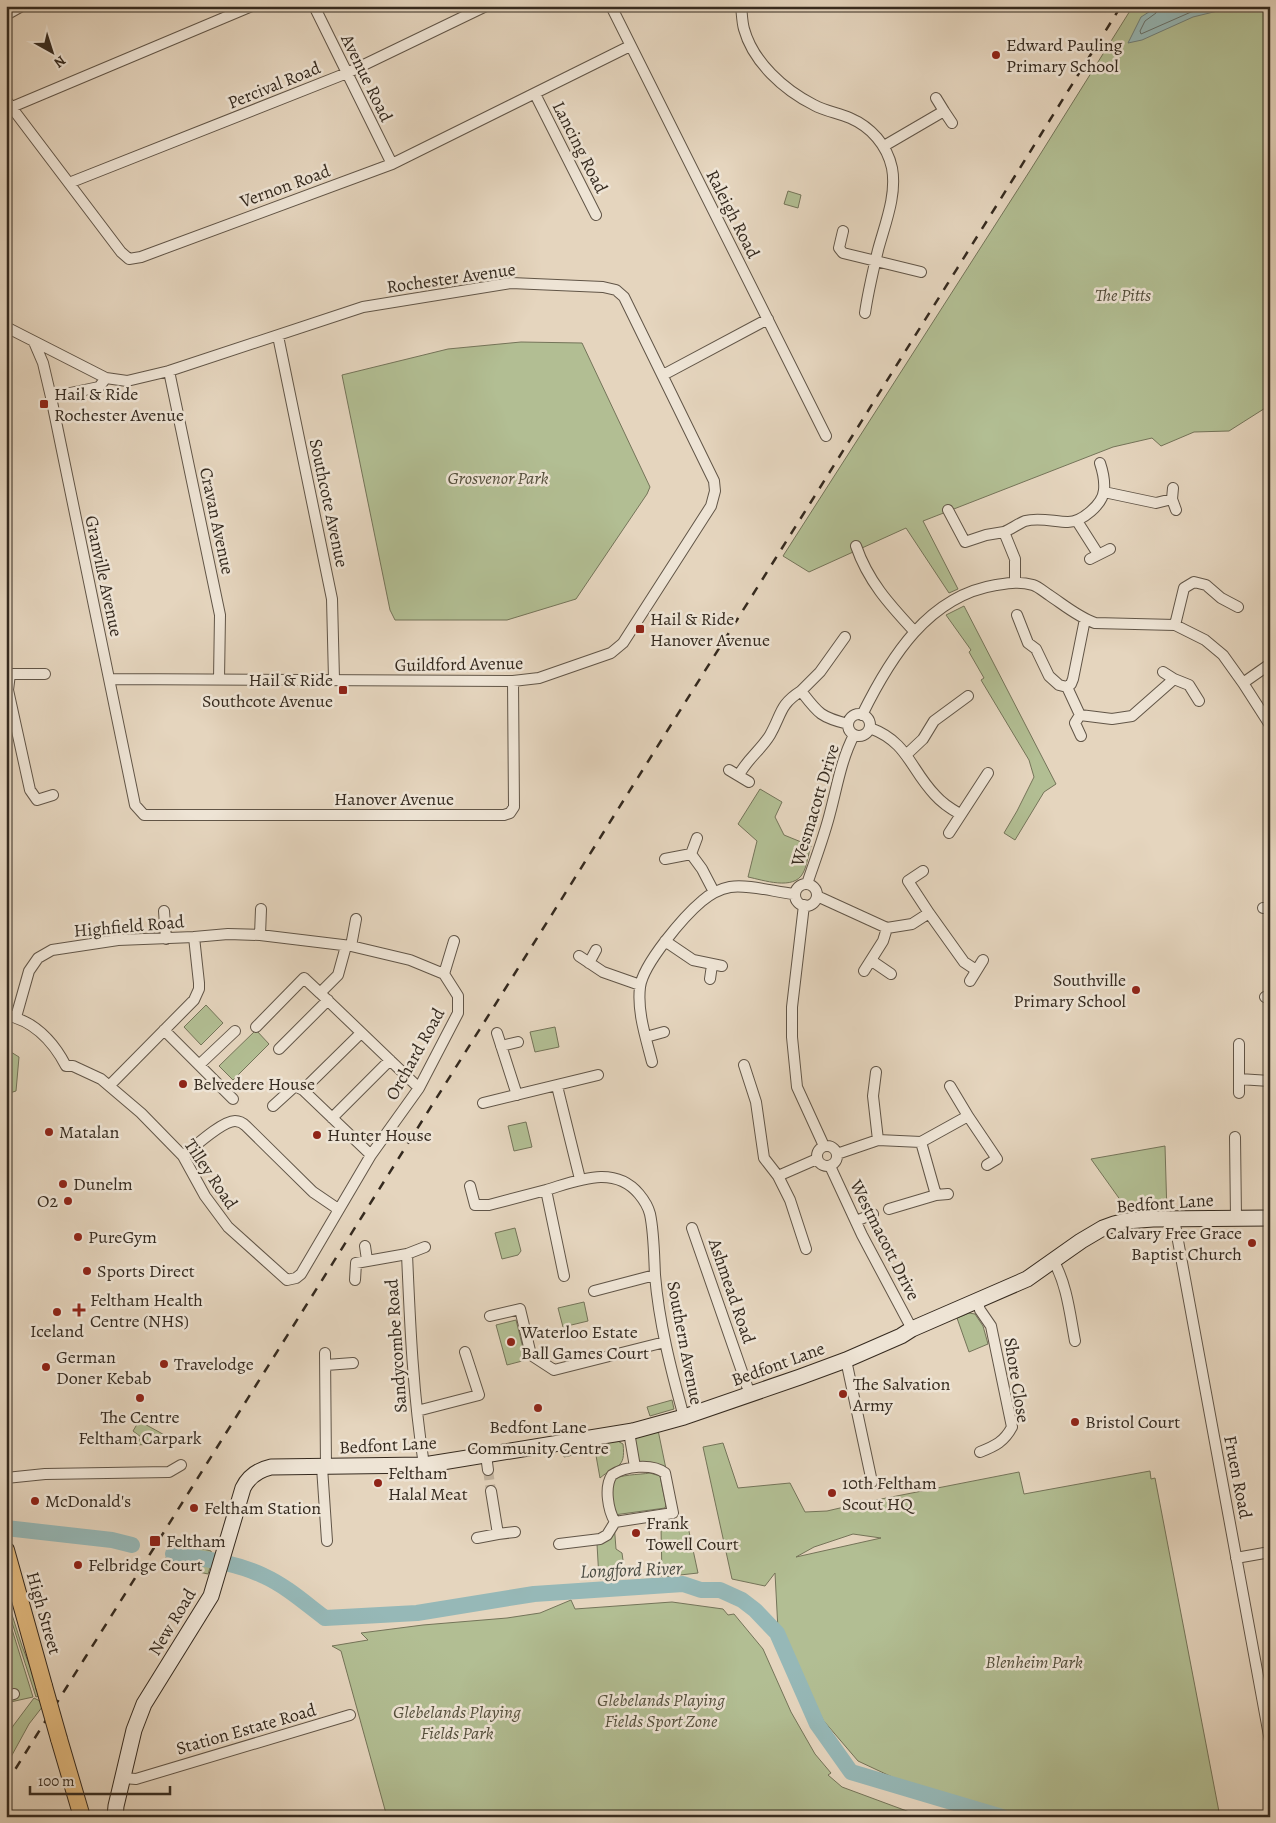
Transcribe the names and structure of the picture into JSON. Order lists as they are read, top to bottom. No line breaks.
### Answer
{"streets":{"main road":["Bedfont Lane","High Street","New Road"],"street":["Avenue Road","Percival Road","Lancing Road","Vernon Road","Raleigh Road","Rochester Avenue","Southcote Avenue","Cravan Avenue","Granville Avenue","Guildford Avenue","Hanover Avenue","Wesmacott Drive","Highfield Road","Orchard Road","Tilley Road","Westmacott Drive","Ashmead Road","Southern Avenue","Sandycombe Road","Shore Close","Fruen Road","Station Estate Road"]},"crossings":[["Avenue Road","Percival Road"],["Avenue Road","Vernon Road"],["Percival Road","Vernon Road"],["Lancing Road","Vernon Road"],["Vernon Road","Raleigh Road"],["Rochester Avenue","Southcote Avenue"],["Rochester Avenue","Cravan Avenue"],["Rochester Avenue","Granville Avenue"],["Rochester Avenue","Guildford Avenue"],["Southcote Avenue","Guildford Avenue"],["Cravan Avenue","Guildford Avenue"],["Granville Avenue","Guildford Avenue"],["Granville Avenue","Hanover Avenue"],["Guildford Avenue","Hanover Avenue"],["Highfield Road","Tilley Road"],["Orchard Road","Tilley Road"],["Bedfont Lane","Westmacott Drive"],["Bedfont Lane","Ashmead Road"],["Bedfont Lane","Southern Avenue"],["Bedfont Lane","Sandycombe Road"],["Bedfont Lane","Shore Close"],["Bedfont Lane","Fruen Road"],["Bedfont Lane","New Road"],["New Road","Station Estate Road"]],"water":["Longford River"],"parks":["The Pitts","Grosvenor Park","Blenheim Park","Glebelands Playing Fields Sport Zone","Glebelands Playing Fields Park"],"places":{"other":["Edward Pauling Primary School","Southville Primary School","Belvedere House","Matalan","Hunter House","Dunelm","O2","PureGym","Calvary Free Grace Baptist Church","Sports Direct","Iceland","Waterloo Estate Ball Games Court","Travelodge","German Doner Kebab","The Salvation Army","The Centre Feltham Carpark","Bedfont Lane Community Centre","Bristol Court","Feltham Halal Meat","10th Feltham Scout HQ","McDonald's","Feltham Station","Frank Towell Court","Felbridge Court"],"transit":["Hail & Ride Rochester Avenue","Hail & Ride Hanover Avenue","Hail & Ride Southcote Avenue","Feltham"],"health":["Feltham Health Centre (NHS)"]},"scale_bar":"100 m","north":"bottom right"}
